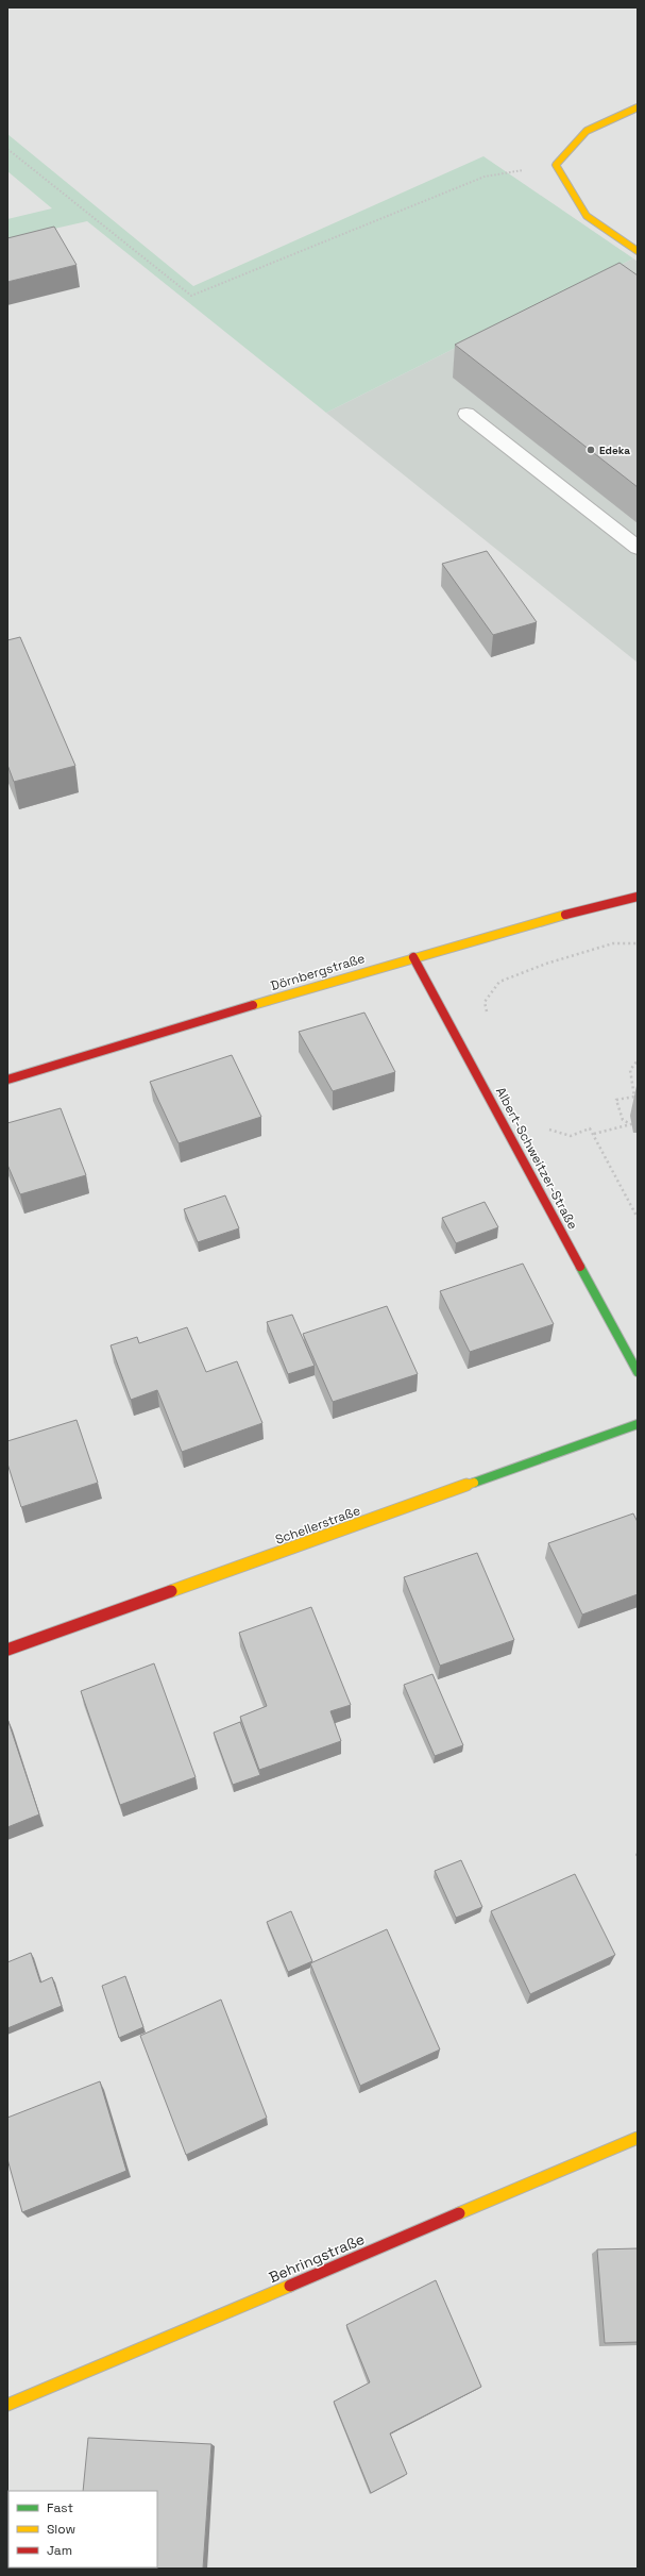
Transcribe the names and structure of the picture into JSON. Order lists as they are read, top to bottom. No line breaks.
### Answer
{"streets":{"street":["Dörnbergstraße","Albert-Schweitzer-Straße","Schellerstraße","Behringstraße"]},"crossings":[["Dörnbergstraße","Albert-Schweitzer-Straße"]],"places":["Edeka"],"legend":["Fast","Slow","Jam"]}
